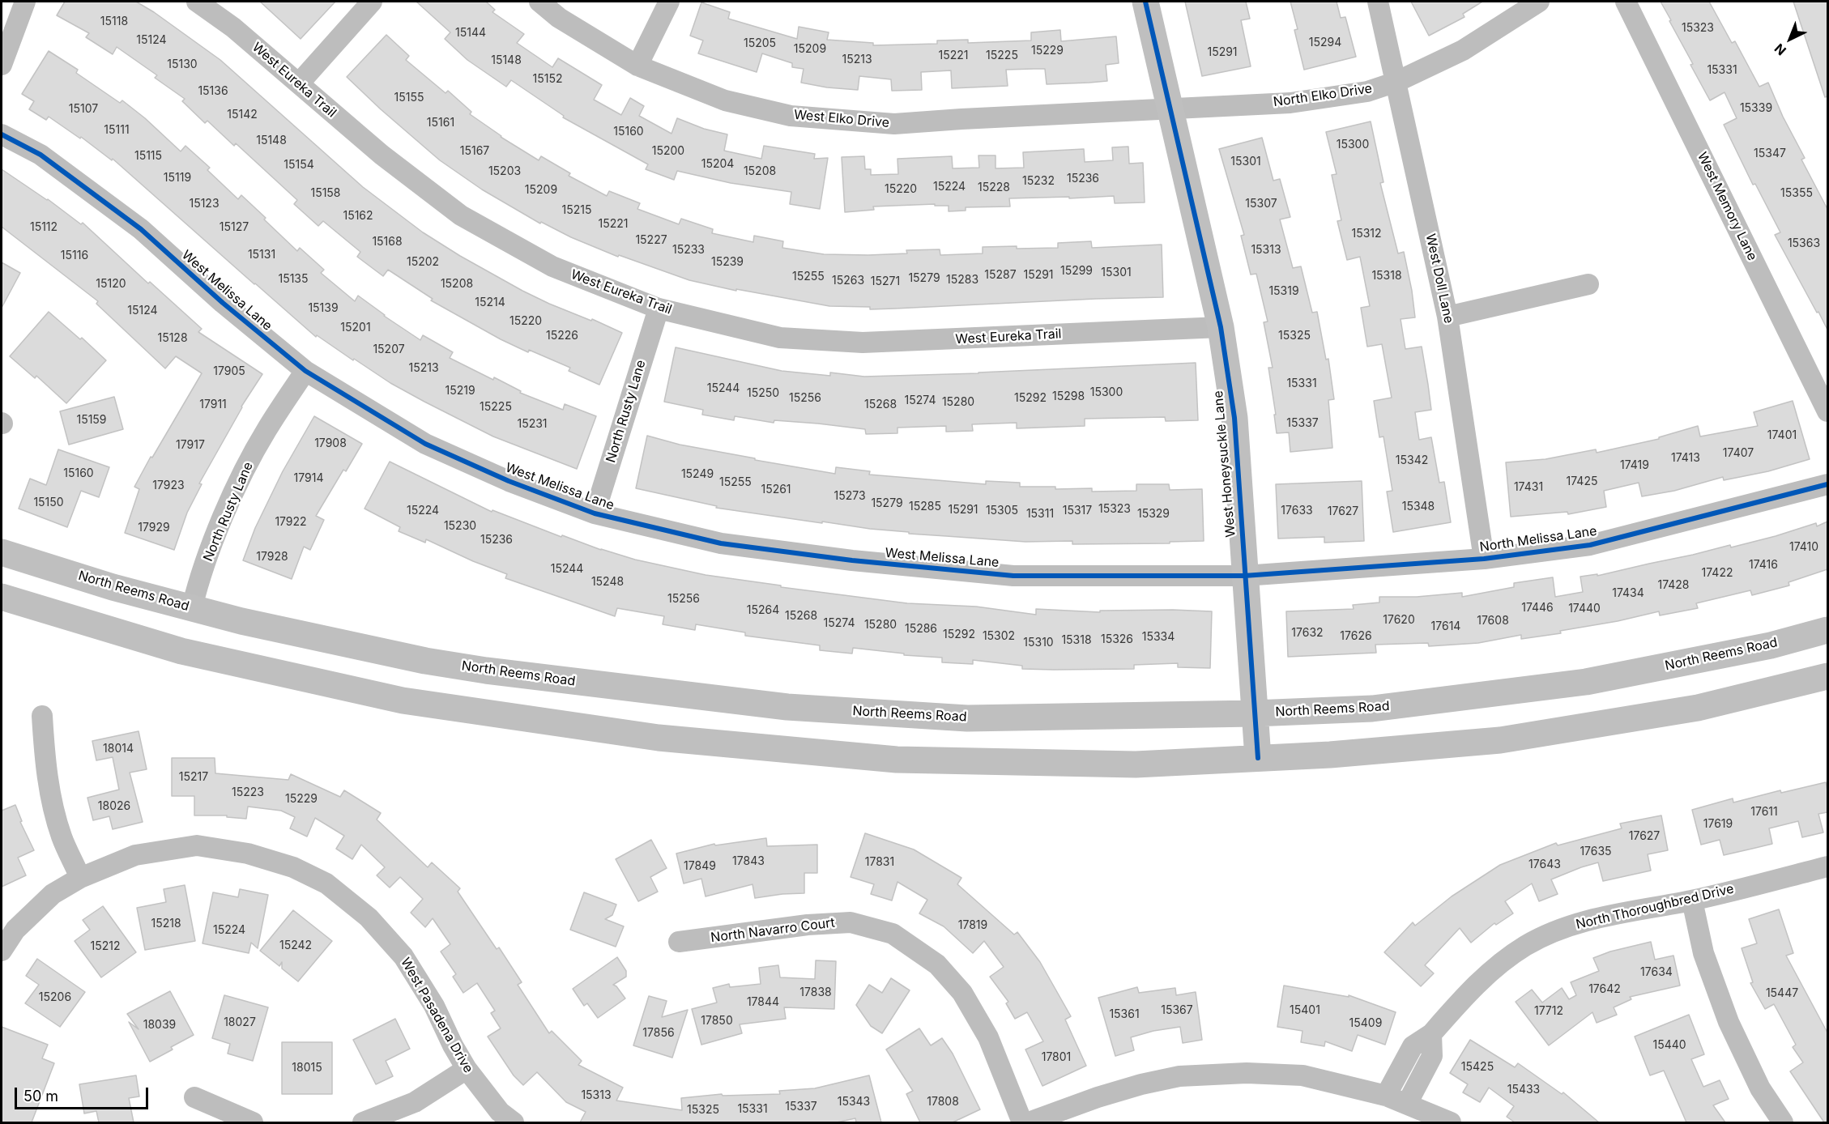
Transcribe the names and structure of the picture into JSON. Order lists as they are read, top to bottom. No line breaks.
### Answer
{"streets":{"main road":["West Honeysuckle Lane","North Reems Road"],"street":["West Eureka Trail","North Elko Drive","West Elko Drive","West Memory Lane","West Doll Lane","West Melissa Lane","North Rusty Lane","North Melissa Lane","North Thoroughbred Drive","North Navarro Court","West Pasadena Drive"]},"crossings":[["West Eureka Trail","North Rusty Lane"],["West Eureka Trail","West Honeysuckle Lane"],["North Elko Drive","West Elko Drive"],["North Elko Drive","West Doll Lane"],["North Elko Drive","West Honeysuckle Lane"],["West Elko Drive","West Honeysuckle Lane"],["West Doll Lane","North Melissa Lane"],["West Melissa Lane","North Rusty Lane"],["West Melissa Lane","West Honeysuckle Lane"],["West Melissa Lane","North Melissa Lane"],["North Rusty Lane","North Reems Road"],["West Honeysuckle Lane","North Melissa Lane"],["West Honeysuckle Lane","North Reems Road"]],"house_numbers":["15118","15323","15144","15124","15294","15205","15209","15229","15291","15221","15225","15213","15148","15130","15331","15152","15136","15155","15339","15107","15142","15161","15111","15160","15148","15300","15167","15200","15347","15115","15301","15204","15154","15203","15208","15119","15236","15232","15224","15228","15220","15209","15158","15355","15123","15307","15215","15162","15221","15112","15127","15312","15227","15168","15363","15233","15313","15131","15116","15202","15239","15299","15301","15287","15291","15318","15255","15279","15135","15283","15263","15271","15120","15208","15319","15214","15139","15124","15220","15201","15226","15325","15128","15207","15213","17905","15331","15244","15219","15300","15250","15298","15256","15292","15274","15280","17911","15268","15225","15159","15337","15231","17401","17908","17917","17407","17413","15342","17419","15160","15249","17914","17425","15255","17923","17431","15261","15273","15150","15279","15285","15348","15323","15291","15224","15305","15317","17633","17627","15311","15329","17922","15230","17929","15236","17410","17928","17416","15244","17422","15248","17428","17434","15256","17446","17440","15264","15268","17620","17608","15274","15280","17614","15286","17632","15292","15302","17626","15334","15326","15318","15310","18014","15217","15223","15229","18026","17611","17619","17627","17635","17843","17831","17643","17849","15218","17819","15224","15242","15212","17634","17642","17838","15447","15206","17844","15367","15401","17712","15361","17850","18027","15409","18039","17856","15440","17801","15425","18015","15433","15313","15343","17808","15337","15331","15325"],"scale_bar":"50 m","north":"bottom left"}
